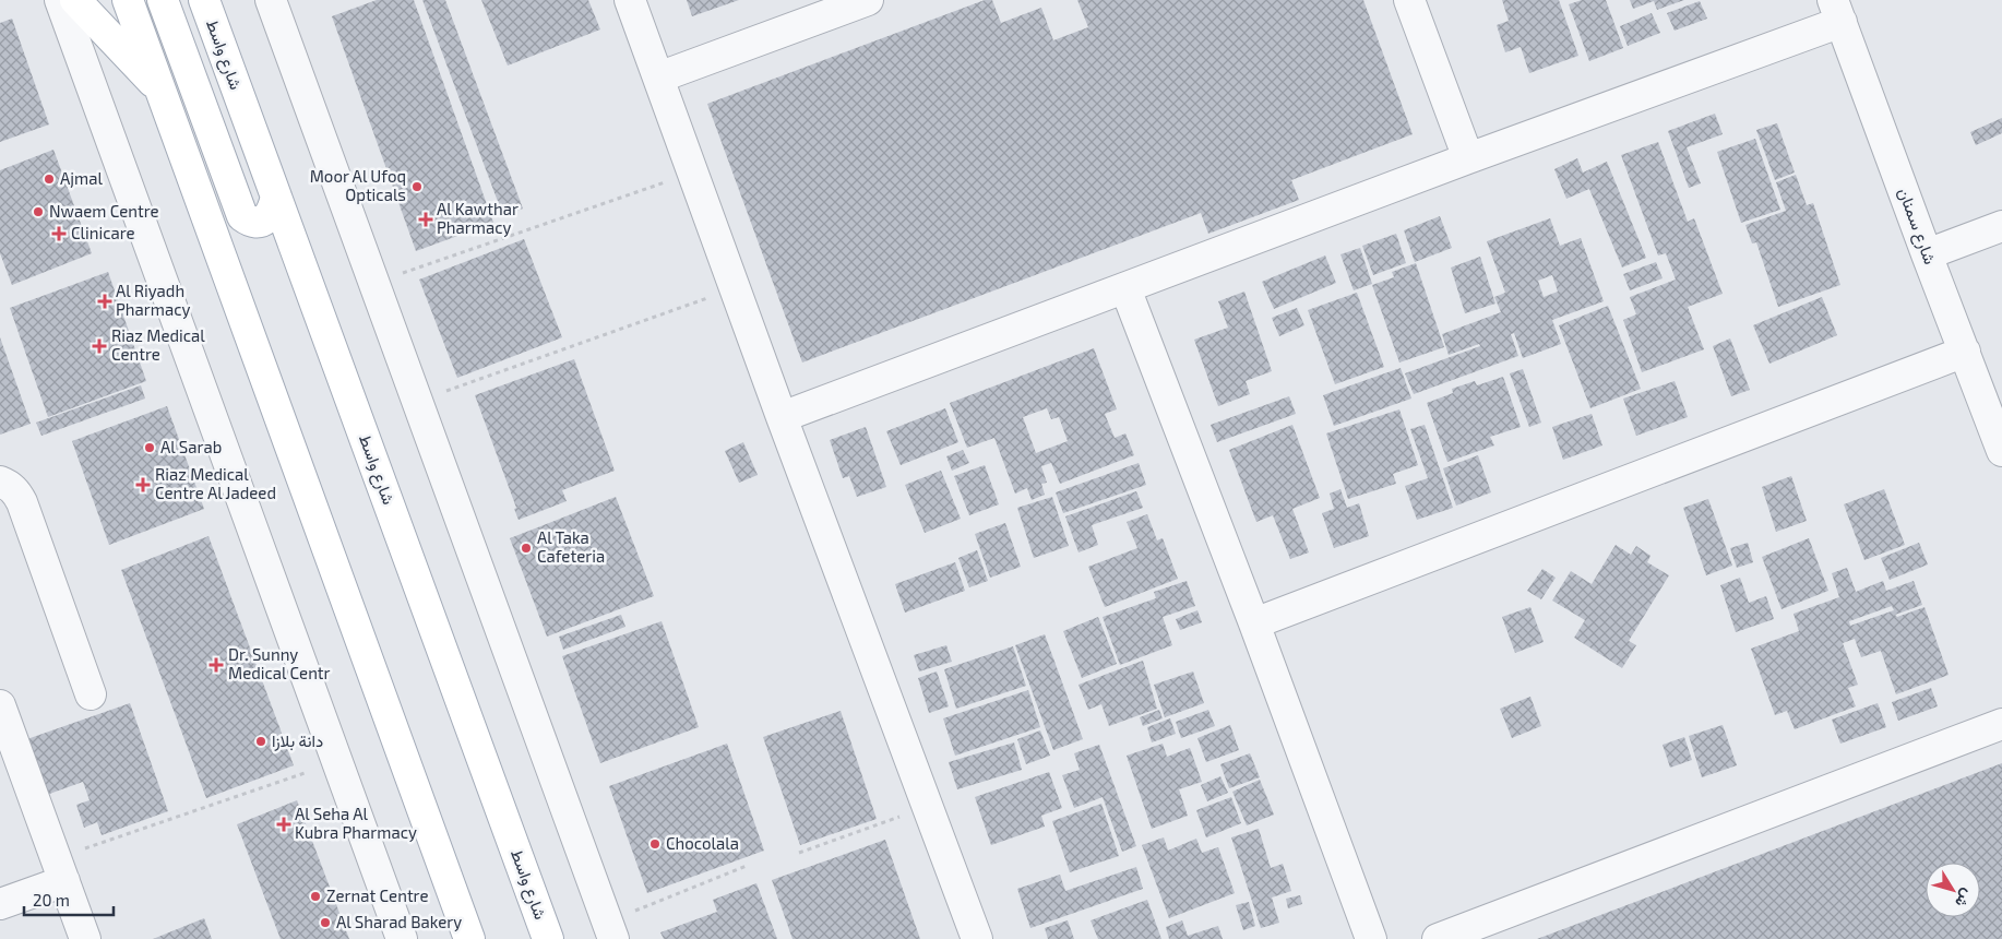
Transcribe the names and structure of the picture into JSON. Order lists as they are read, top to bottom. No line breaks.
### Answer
{"streets":{"main road":["شارع واسط"],"street":["شارع سمنان"]},"places":{"other":["Ajmal","Moor Al Ufoq Opticals","Nwaem Centre","Al Sarab","Al Taka Cafeteria","دانة بلازا","Chocolala","Zernat Centre","Al Sharad Bakery"],"health":["Al Kawthar Pharmacy","Clinicare","Al Riyadh Pharmacy","Riaz Medical Centre","Riaz Medical Centre Al Jadeed","Dr. Sunny Medical Centr","Al Seha Al Kubra Pharmacy"]},"scale_bar":"20 m","north":"bottom right"}
